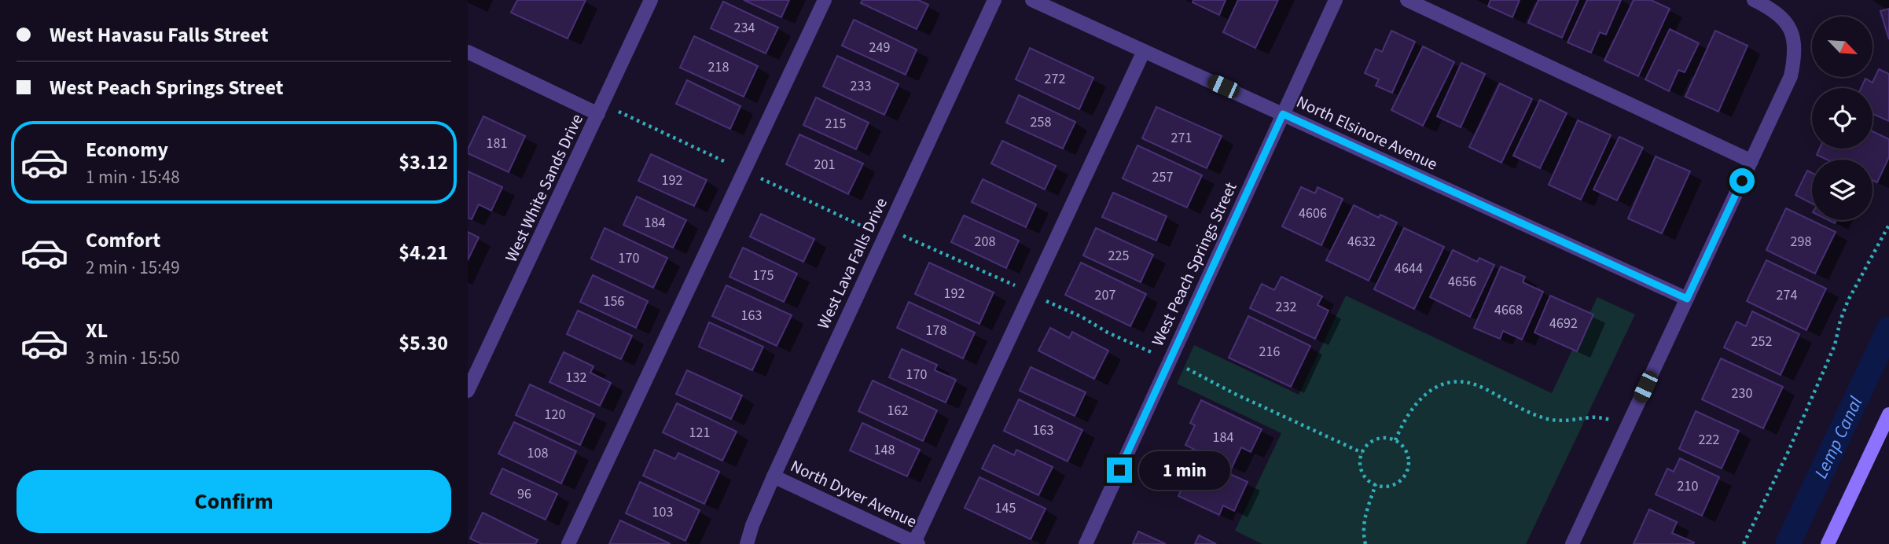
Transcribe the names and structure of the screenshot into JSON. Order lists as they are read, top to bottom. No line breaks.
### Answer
{"streets":{"street":["North Elsinore Avenue","West White Sands Drive","West Lava Falls Drive","West Peach Springs Street","North Dyver Avenue"]},"crossings":[["North Elsinore Avenue","West Peach Springs Street"],["West Lava Falls Drive","North Dyver Avenue"]],"water":["Lemp Canal"],"house_numbers":["234","249","218","272","233","258","215","271","181","201","257","192","4606","184","208","4632","298","225","170","4644","175","4656","192","207","274","156","232","4668","163","4692","178","252","216","170","132","230","162","120","163","121","184","222","148","108","210","96","145","103"],"north":"bottom right","page":{"banner":["West Havasu Falls Street","West Peach Springs Street"],"list":[{"name":"Economy","note":"1 min · 15:48","value":"$3.12"},{"name":"Comfort","note":"2 min · 15:49","value":"$4.21"},{"name":"XL","note":"3 min · 15:50","value":"$5.30"}],"bubble":"1 min","buttons":"Confirm"}}
